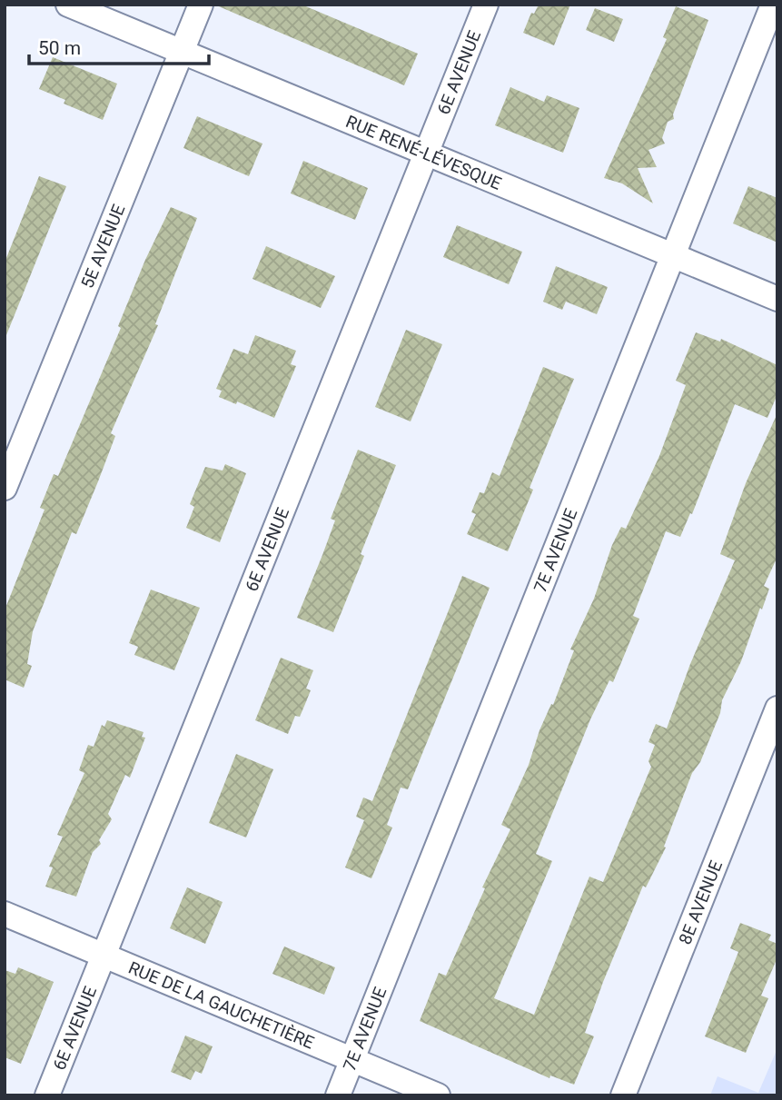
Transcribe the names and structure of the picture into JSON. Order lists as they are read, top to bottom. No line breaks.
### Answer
{"streets":{"street":["6E AVENUE","RUE RENÉ-LÉVESQUE","5E AVENUE","7E AVENUE","8E AVENUE","RUE DE LA GAUCHETIÈRE"]},"crossings":[["6E AVENUE","RUE RENÉ-LÉVESQUE"],["6E AVENUE","RUE DE LA GAUCHETIÈRE"],["RUE RENÉ-LÉVESQUE","5E AVENUE"],["RUE RENÉ-LÉVESQUE","7E AVENUE"],["7E AVENUE","RUE DE LA GAUCHETIÈRE"]],"scale_bar":"50 m"}
